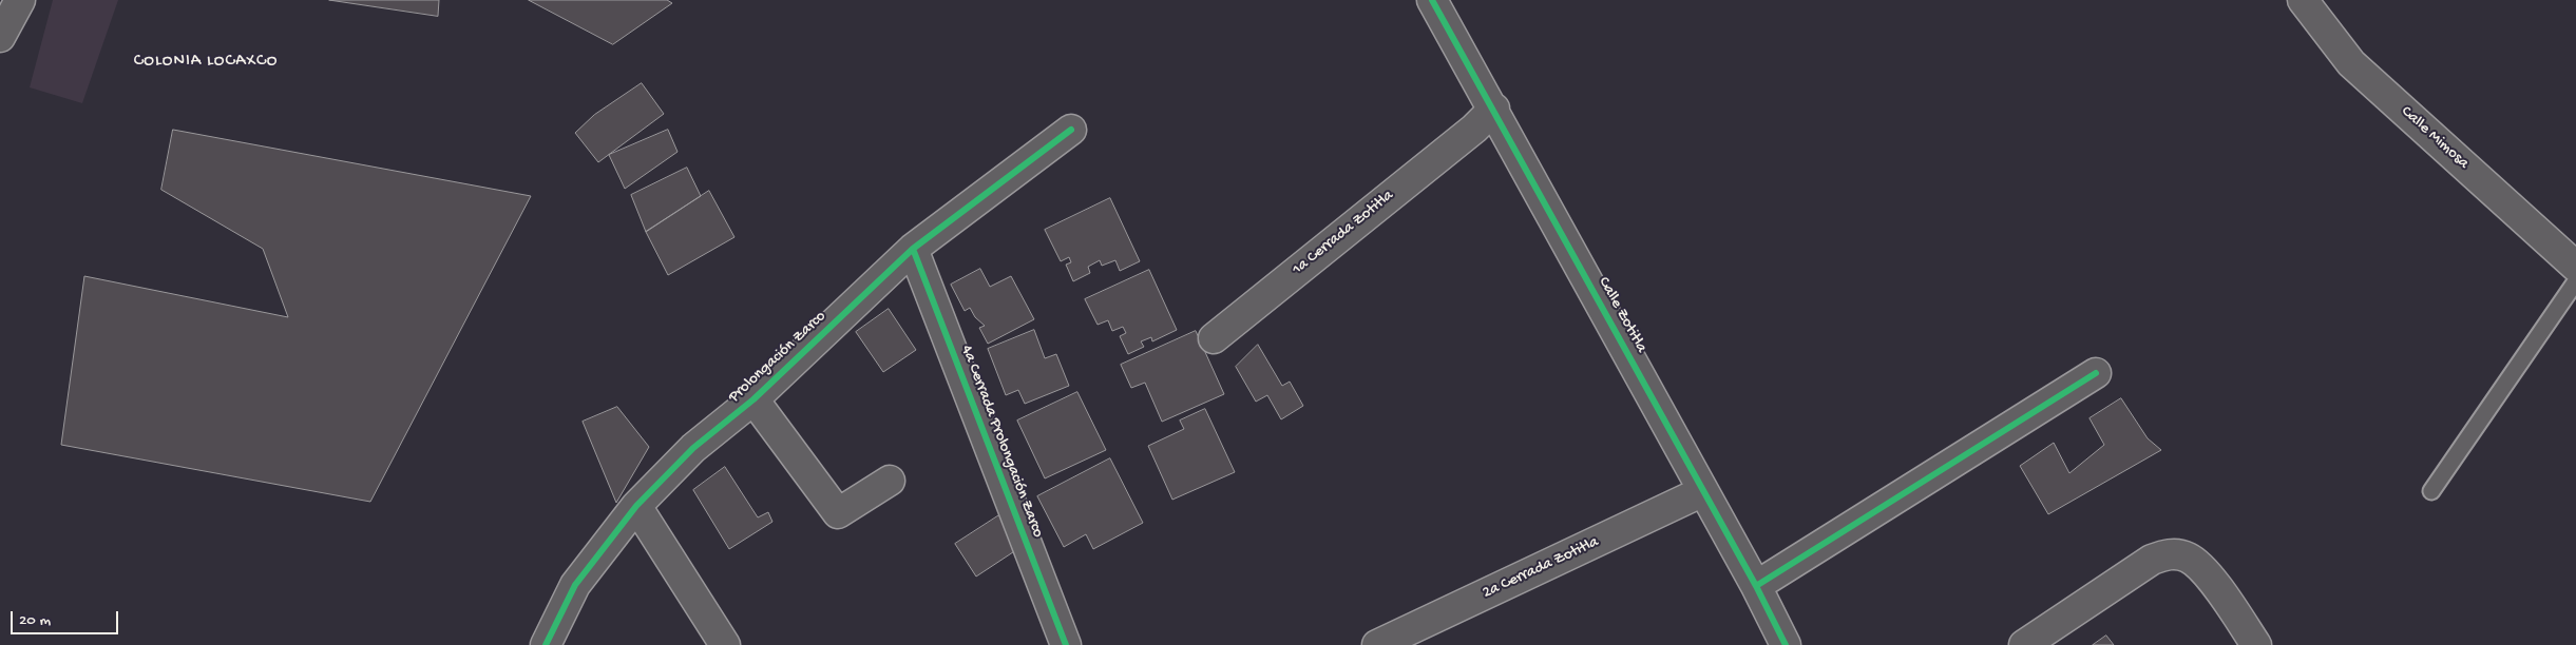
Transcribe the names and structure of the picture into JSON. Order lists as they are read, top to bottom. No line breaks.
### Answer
{"streets":{"street":["Calle Mimosa","1a Cerrada Zotitla","Calle Zotitla","Prolongación Zarco","4a Cerrada Prolongación Zarco","2a Cerrada Zotitla"]},"crossings":[["1a Cerrada Zotitla","Calle Zotitla"],["Calle Zotitla","2a Cerrada Zotitla"],["Prolongación Zarco","4a Cerrada Prolongación Zarco"]],"districts":["COLONIA LOCAXCO"],"scale_bar":"20 m"}
